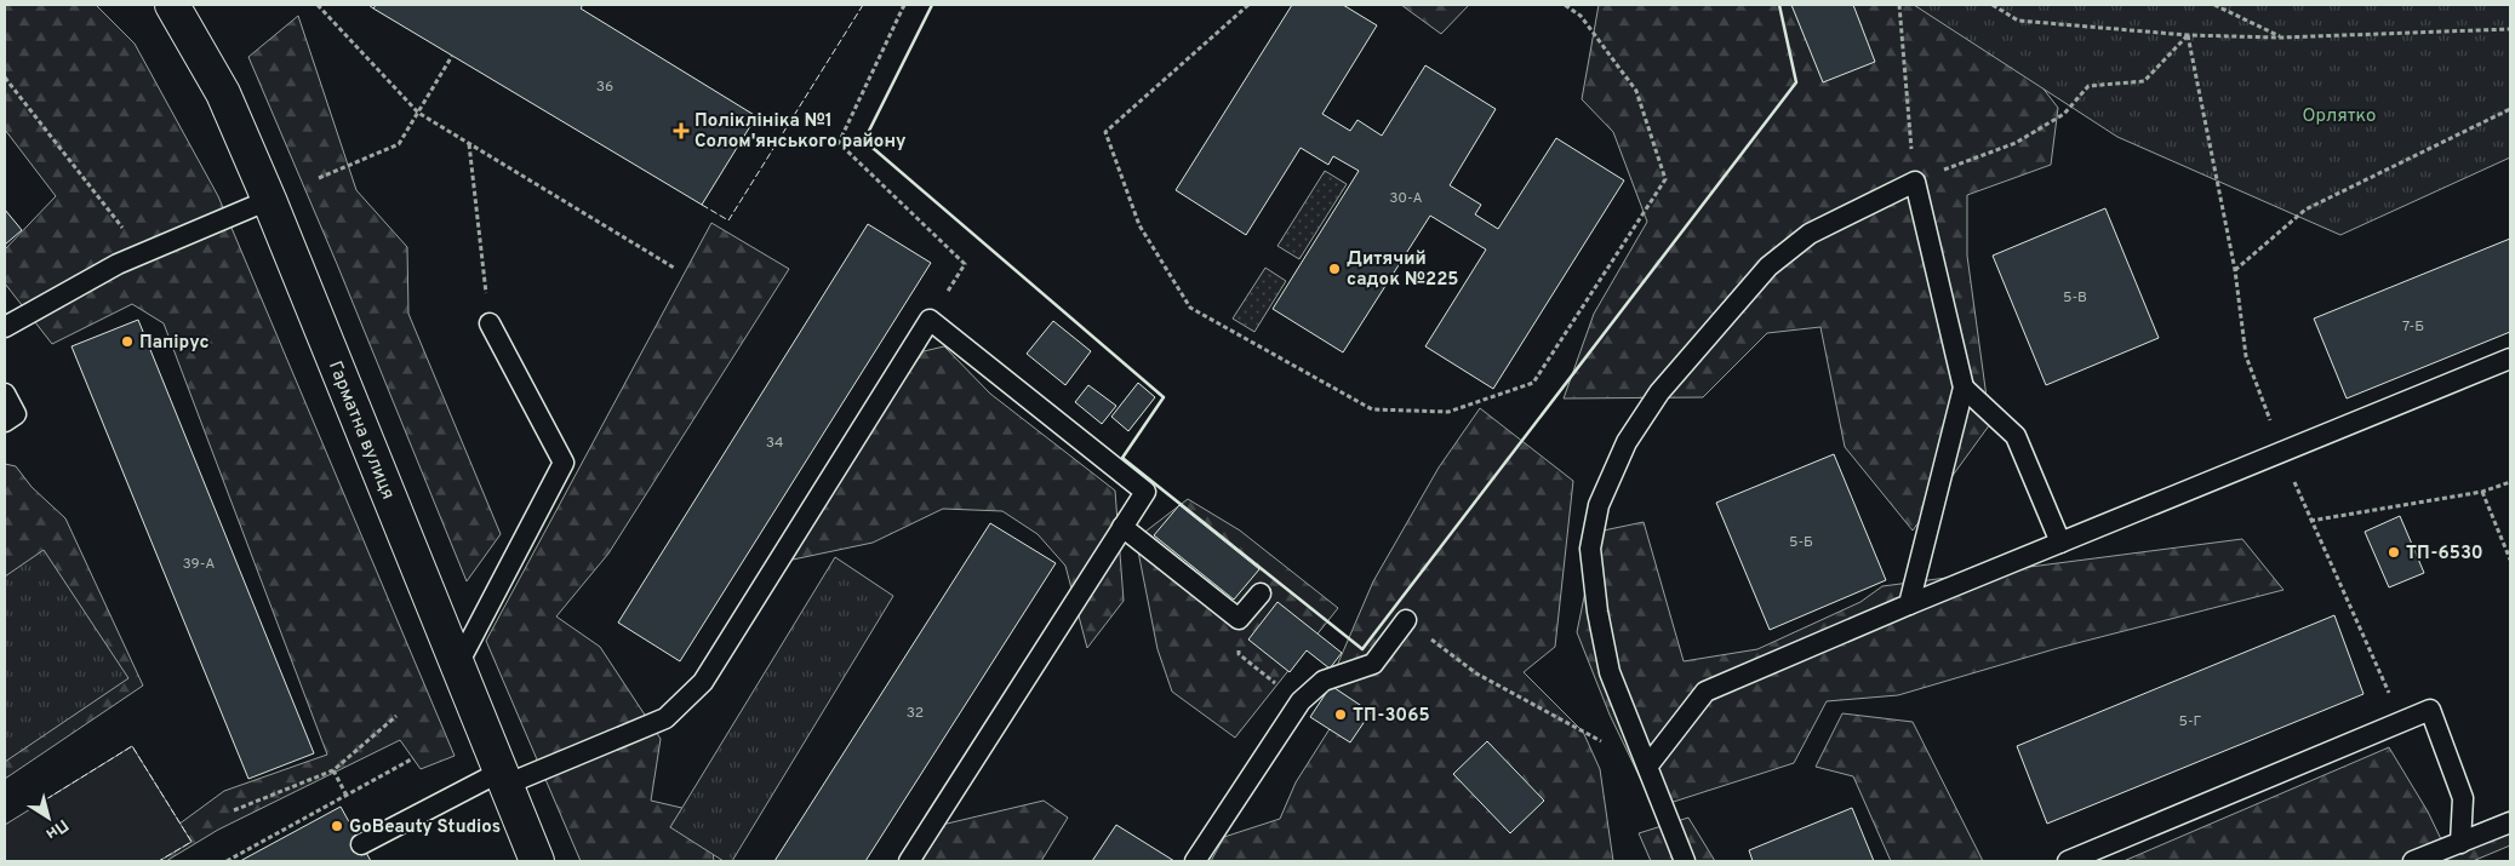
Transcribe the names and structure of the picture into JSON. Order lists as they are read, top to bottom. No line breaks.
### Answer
{"streets":{"street":["Гарматна вулиця"]},"parks":["Орлятко"],"places":{"health":["Поліклініка №1 Солом'янського району"],"other":["Дитячий садок №225","Папірус","ТП-6530","ТП-3065","GoBeauty Studios"]},"house_numbers":["36","30-А","5-В","7-Б","34","5-Б","39-А","32","5-Г"],"north":"bottom right"}
